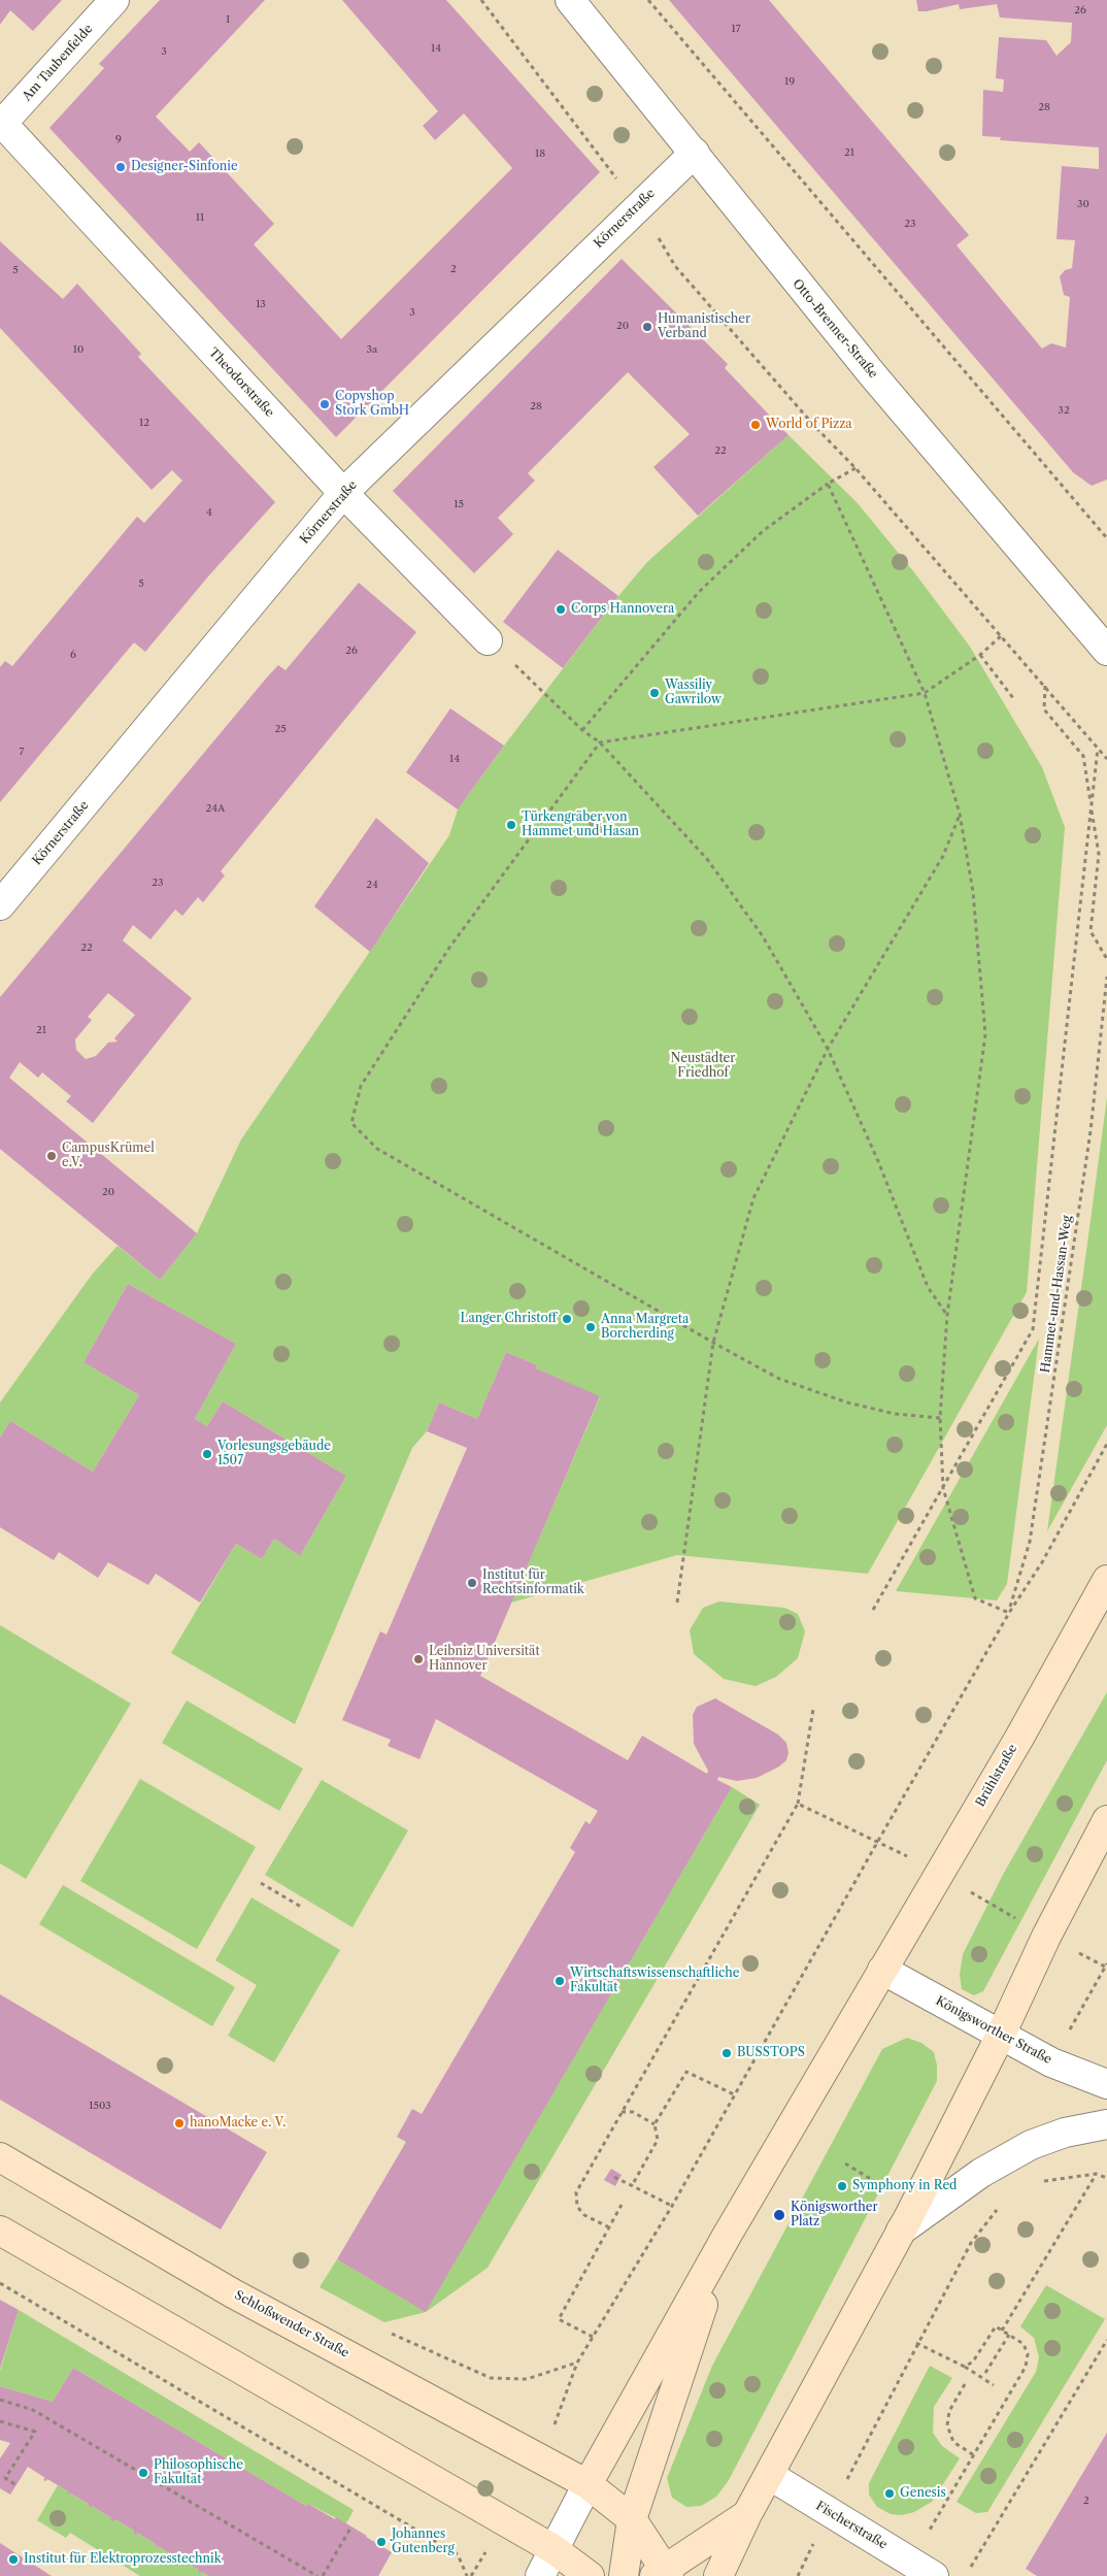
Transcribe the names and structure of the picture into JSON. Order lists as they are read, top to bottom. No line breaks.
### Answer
{"streets":{"main road":["Brühlstraße","Schloßwender Straße"],"street":["Am Taubenfelde","Körnerstraße","Otto-Brenner-Straße","Theodorstraße","Königsworther Straße","Fischerstraße"],"path":["Hammet-und-Hassan-Weg"]},"crossings":[["Am Taubenfelde","Theodorstraße"],["Körnerstraße","Otto-Brenner-Straße"],["Körnerstraße","Theodorstraße"],["Brühlstraße","Königsworther Straße"]],"parks":["Neustädter Friedhof"],"places":["Designer-Sinfonie","Humanistischer Verband","Copyshop Stork GmbH","World of Pizza","Corps Hannovera","Wassiliy Gawrilow","Türkengräber von Hammet und Hasan","CampusKrümel e.V.","Langer Christoff","Anna Margreta Borcherding","Vorlesungsgebäude 1507","Institut für Rechtsinformatik","Leibniz Universität Hannover","Wirtschaftswissenschaftliche Fakultät","BUSSTOPS","hanoMacke e. V.","Symphony in Red","Königsworther Platz","Philosophische Fakultät","Genesis","Johannes Gutenberg","Institut für Elektroprozesstechnik"],"house_numbers":["26","1","17","14","3","19","28","9","21","18","30","11","23","2","5","13","3","20","10","3a","28","32","12","22","15","4","5","26","6","25","7","14","24A","23","24","22","21","20","1503","2"]}
